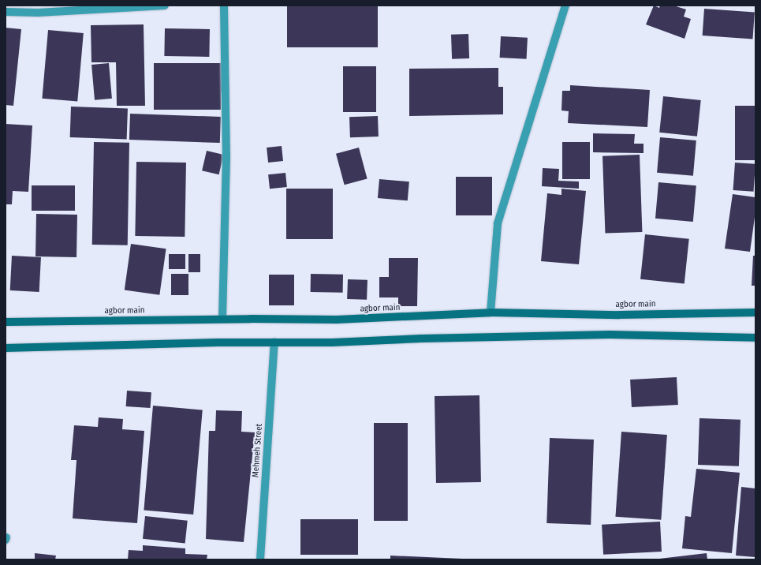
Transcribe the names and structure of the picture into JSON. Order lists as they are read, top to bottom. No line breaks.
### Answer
{"streets":{"main road":["agbor main"],"street":["Mehmeh Street"]}}
